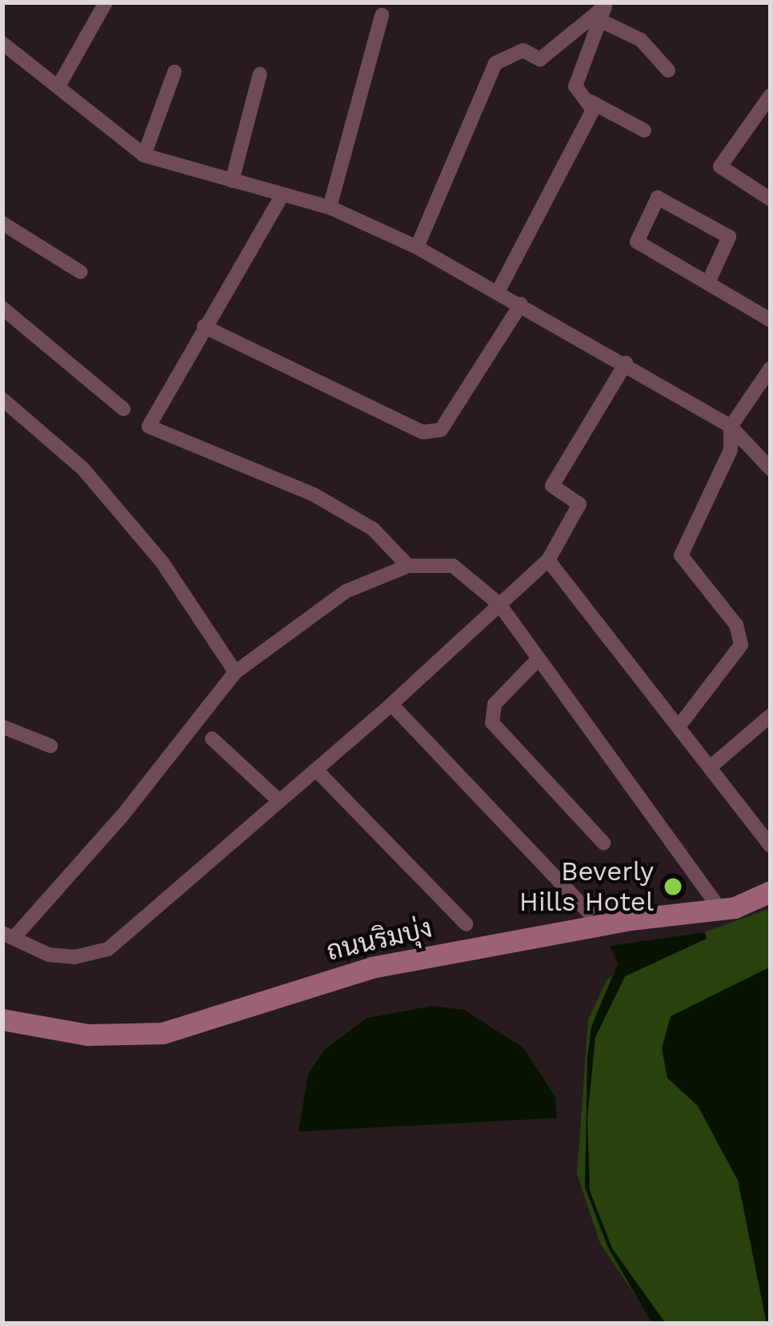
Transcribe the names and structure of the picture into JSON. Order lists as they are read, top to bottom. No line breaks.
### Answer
{"streets":{"main road":["ถนนริมบุ่ง"]},"places":["Beverly Hills Hotel"]}
